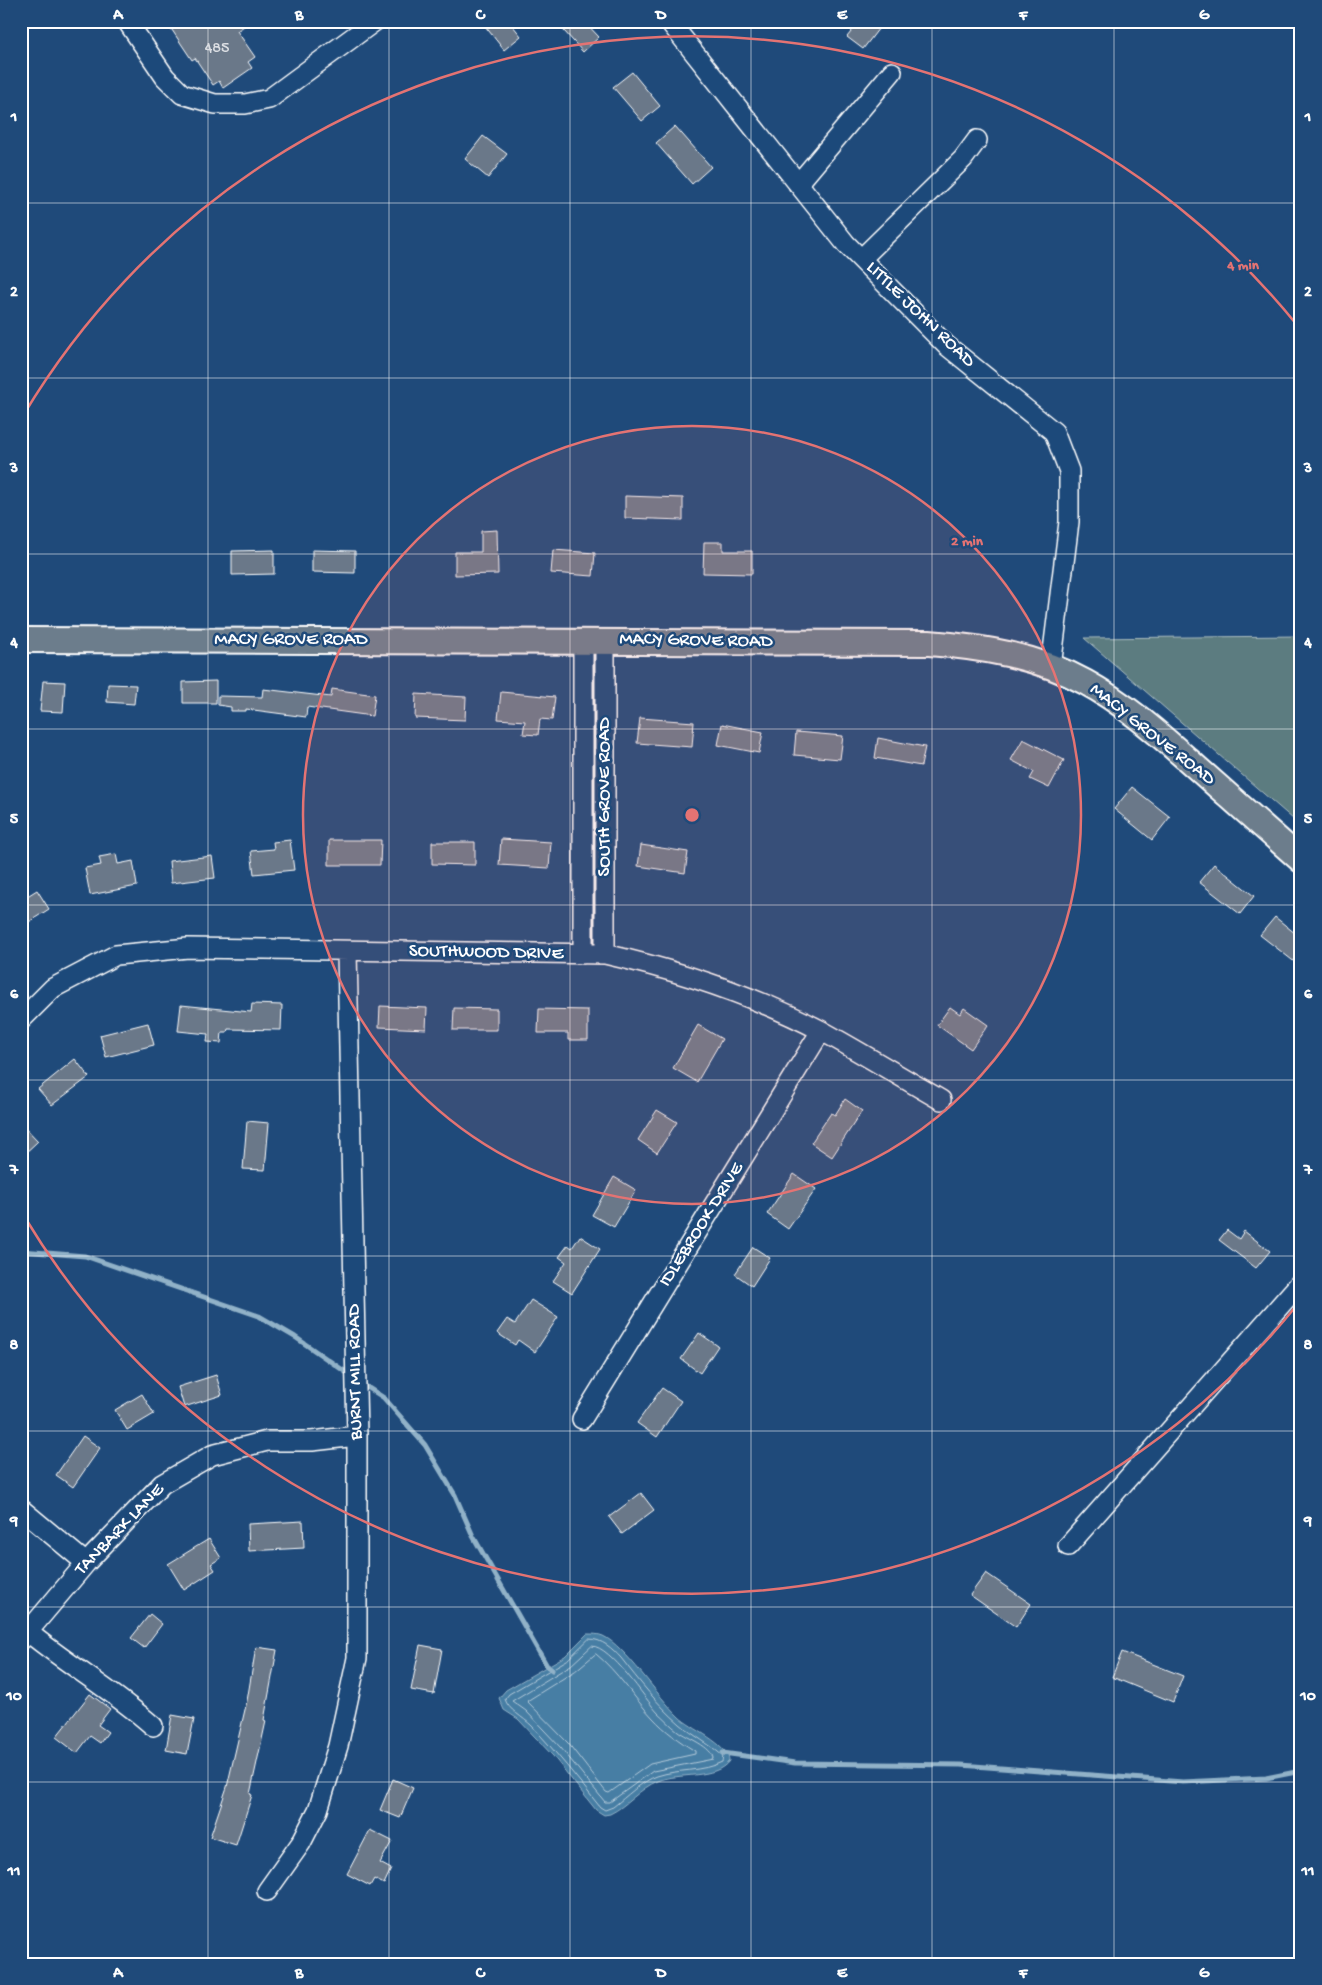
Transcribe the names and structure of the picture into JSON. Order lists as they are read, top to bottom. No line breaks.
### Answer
{"streets":{"main road":["MACY GROVE ROAD"],"street":["LITTLE JOHN ROAD","SOUTH GROVE ROAD","SOUTHWOOD DRIVE","IDLEBROOK DRIVE","BURNT MILL ROAD","TANBARK LANE"]},"crossings":[["LITTLE JOHN ROAD","MACY GROVE ROAD"],["MACY GROVE ROAD","SOUTH GROVE ROAD"],["SOUTH GROVE ROAD","SOUTHWOOD DRIVE"],["SOUTHWOOD DRIVE","IDLEBROOK DRIVE"],["SOUTHWOOD DRIVE","BURNT MILL ROAD"],["BURNT MILL ROAD","TANBARK LANE"]],"house_numbers":["485"],"grid":{"columns":["A","B","C","D","E","F","G"],"rows":["1","2","3","4","5","6","7","8","9","10","11"]},"rings":["4 min","2 min"]}
